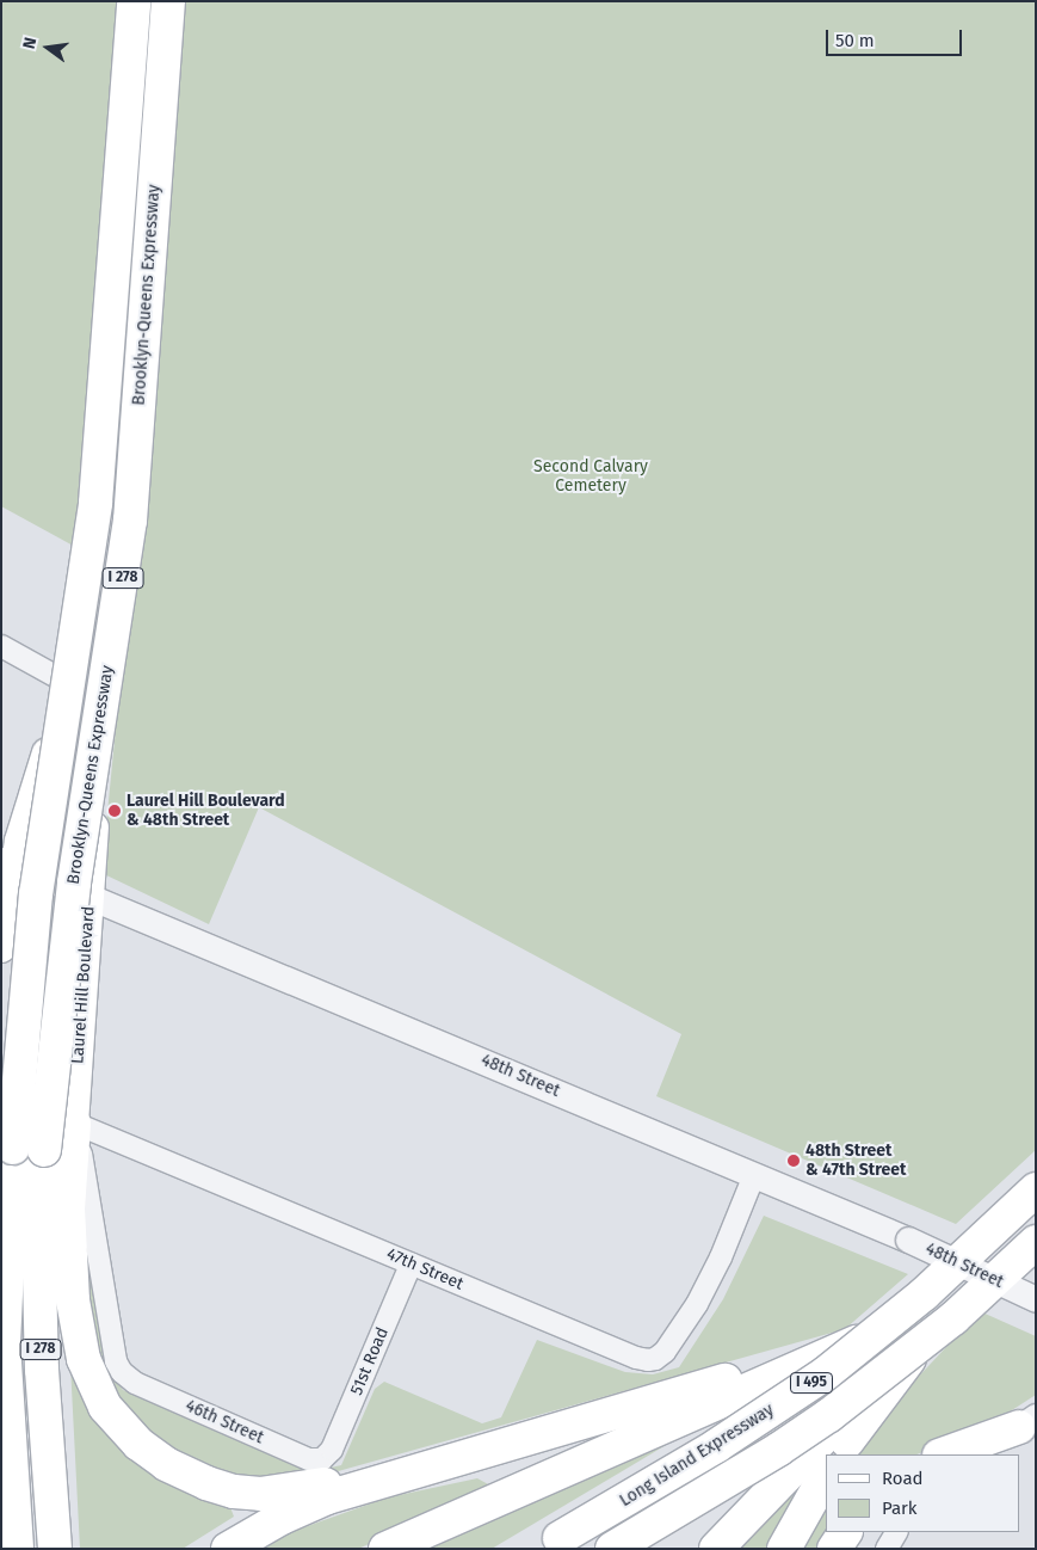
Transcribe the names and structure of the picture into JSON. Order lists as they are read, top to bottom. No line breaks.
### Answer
{"streets":{"highway":["Brooklyn-Queens Expressway","I 278","I 495","Long Island Expressway"],"main road":["Laurel Hill Boulevard"],"street":["48th Street","47th Street","51st Road","46th Street"]},"crossings":[["Laurel Hill Boulevard","48th Street"],["Laurel Hill Boulevard","47th Street"],["Laurel Hill Boulevard","46th Street"],["48th Street","47th Street"],["47th Street","51st Road"],["51st Road","46th Street"]],"parks":["Second Calvary Cemetery"],"places":["Laurel Hill Boulevard & 48th Street","48th Street & 47th Street"],"legend":["Road","Park"],"scale_bar":"50 m","north":"left"}
